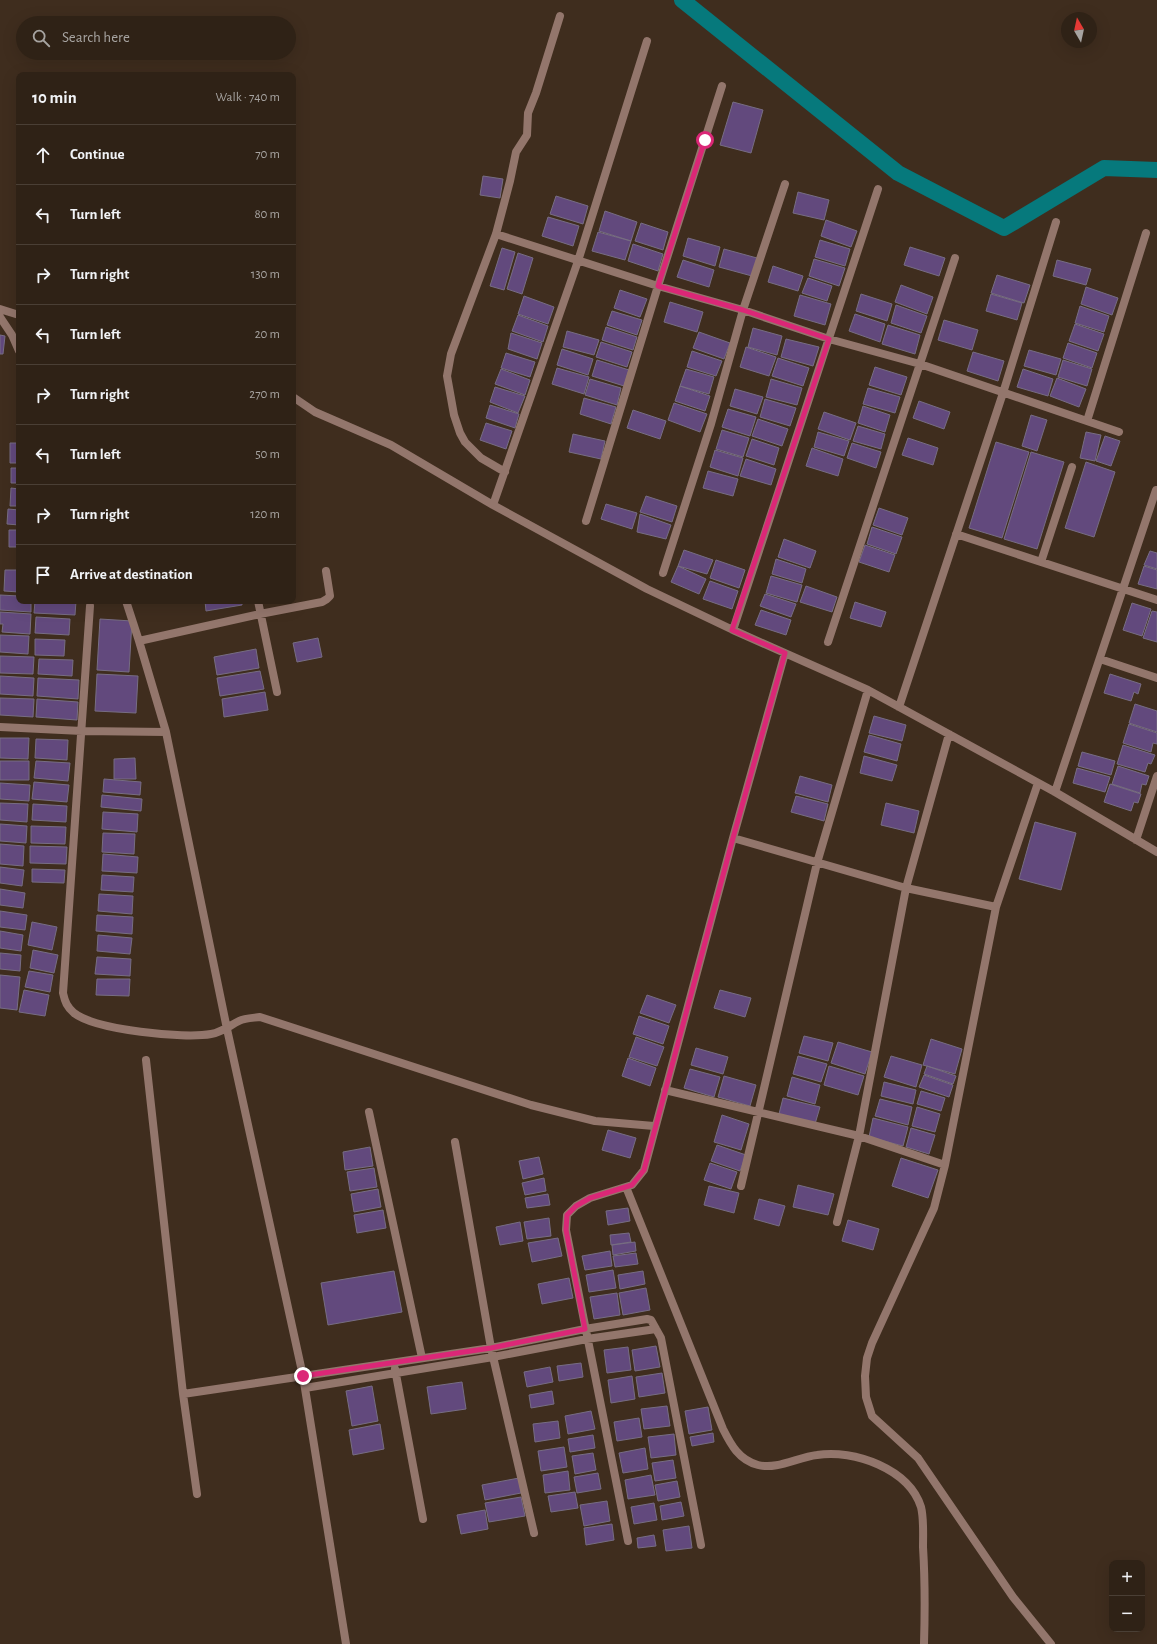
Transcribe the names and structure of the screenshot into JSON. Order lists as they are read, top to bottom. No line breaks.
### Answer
{"north":"top","page":{"search":"Search here","heading":["10 min","Walk · 740 m"],"list":[["Continue","70 m"],["Turn left","80 m"],["Turn right","130 m"],["Turn left","20 m"],["Turn right","270 m"],["Turn left","50 m"],["Turn right","120 m"],"Arrive at destination"],"map_buttons":["+","−"]}}
